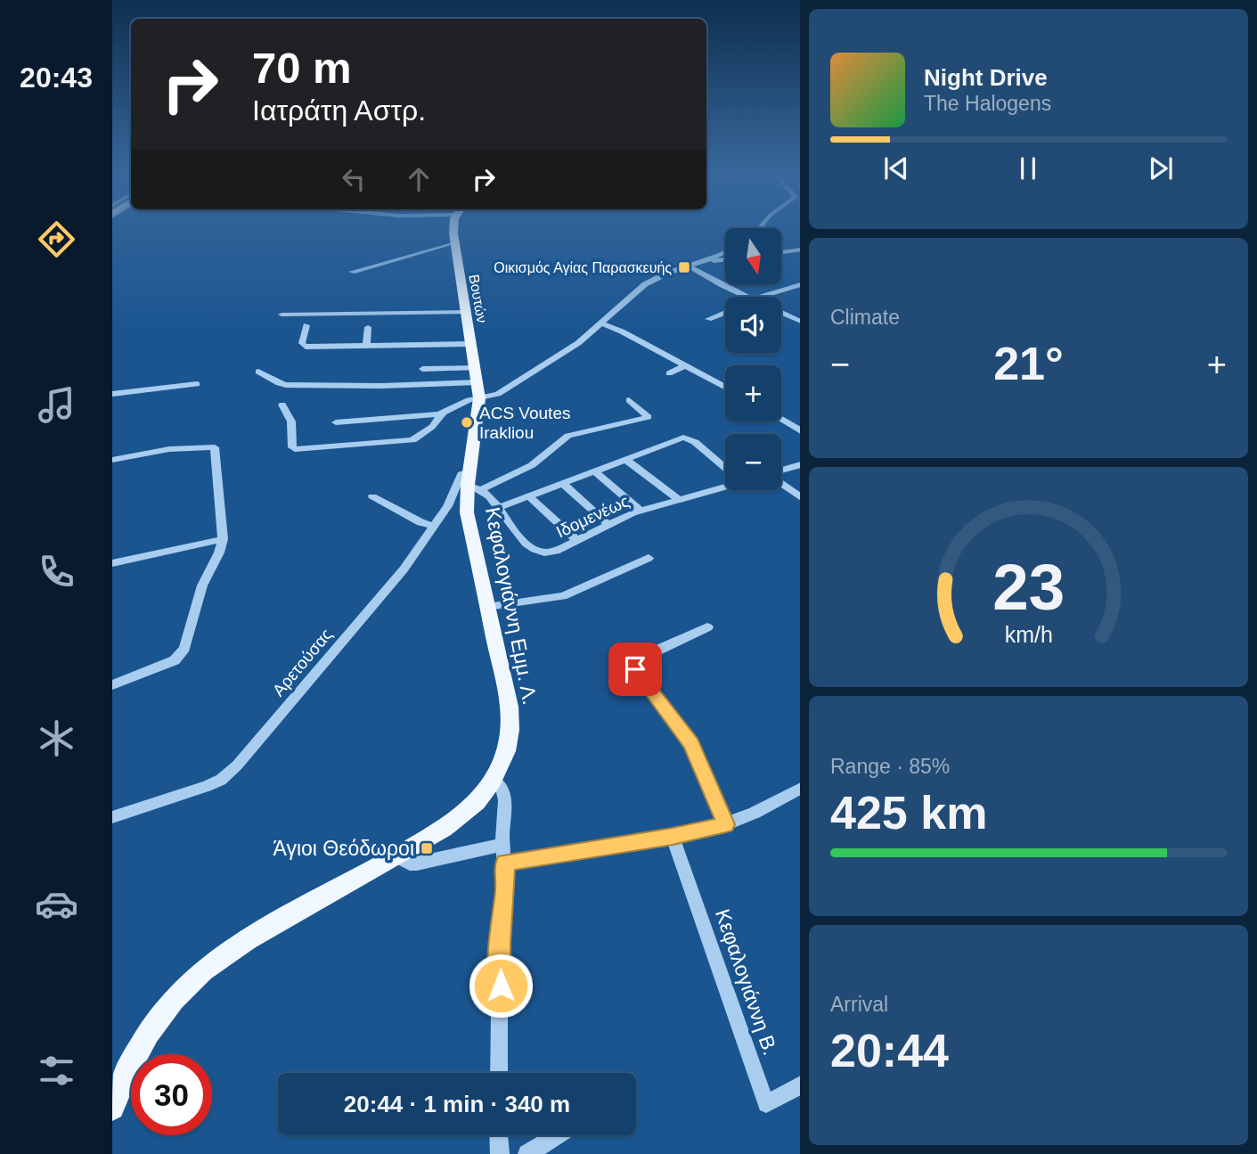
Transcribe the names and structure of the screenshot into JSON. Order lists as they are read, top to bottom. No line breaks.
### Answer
{"streets":{"main road":["Βουτών","Κεφαλογιάννη Εμμ. Λ."],"street":["Ιδομενέως","Αρετούσας","Κεφαλογιάννη Β."]},"crossings":[["Βουτών","Κεφαλογιάννη Εμμ. Λ."],["Ιδομενέως","Κεφαλογιάννη Εμμ. Λ."],["Ιδομενέως","Αρετούσας"],["Κεφαλογιάννη Εμμ. Λ.","Αρετούσας"]],"places":{"transit":["Οικισμός Αγίας Παρασκευής","Άγιοι Θεόδωροι"],"other":["ACS Voutes Irakliou"]},"north":"bottom","page":{"tabs":"20:43","turn":["70 m","Ιατράτη Αστρ."],"song":["Night Drive","The Halogens"],"map_buttons":["+","−"],"tile":["Climate",["Range · 85%","425 km"],["Arrival","20:44"]],"heat":["−","21°","+"],"limit":"30","trip":"20:44 · 1 min · 340 m","gauge":["23","km/h"]}}
